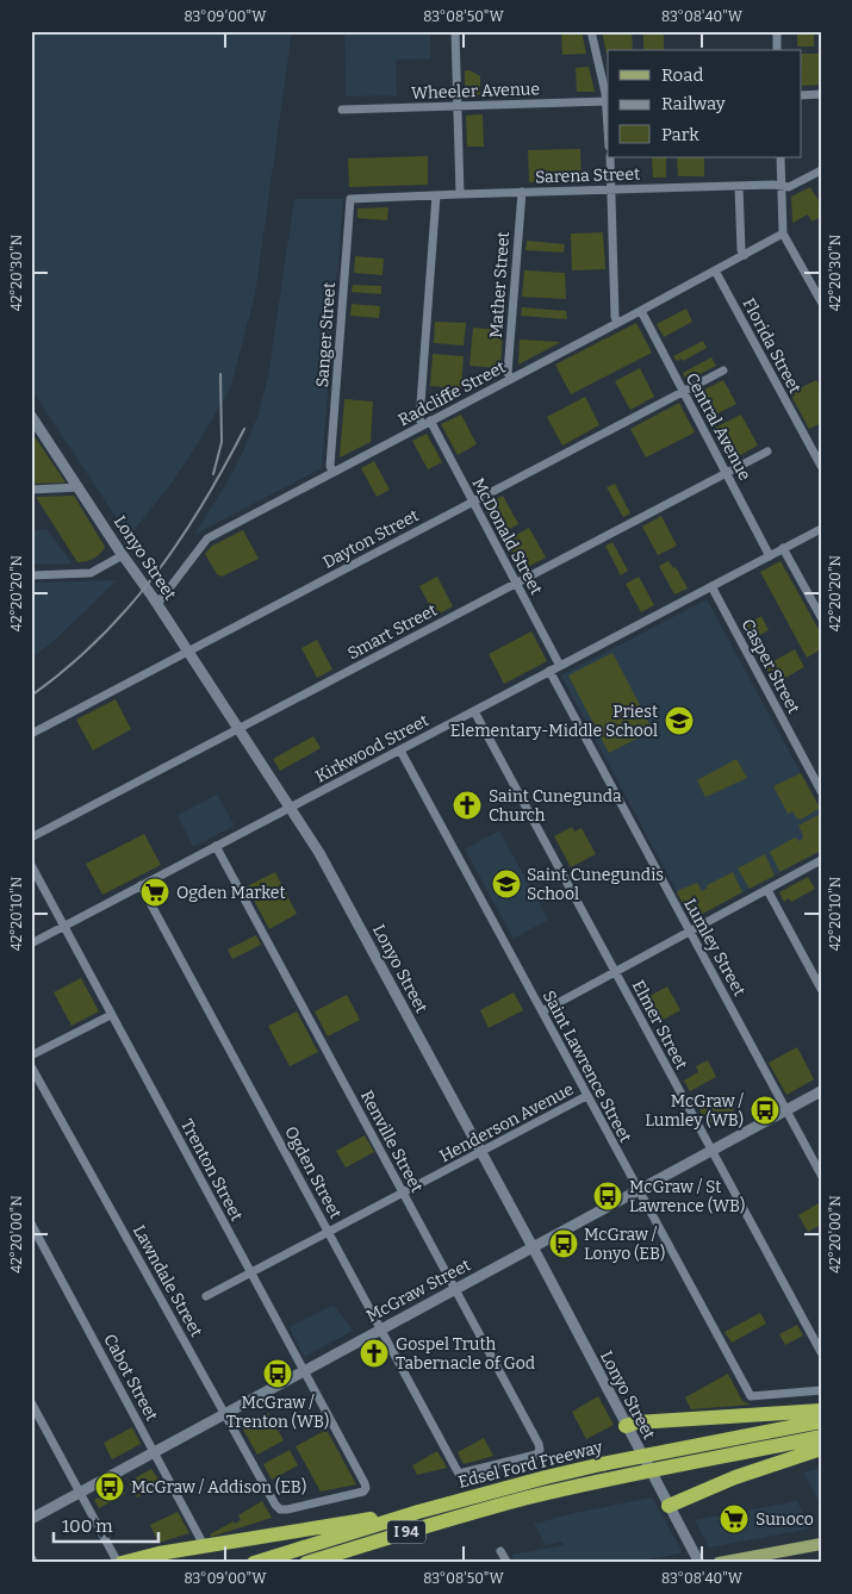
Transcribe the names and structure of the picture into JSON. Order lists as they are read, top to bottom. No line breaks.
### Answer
{"streets":{"highway":["Edsel Ford Freeway","I 94"],"street":["Wheeler Avenue","Sarena Street","Mather Street","Sanger Street","Florida Street","Radcliffe Street","Central Avenue","McDonald Street","Dayton Street","Lonyo Street","Smart Street","Casper Street","Kirkwood Street","Lumley Street","Elmer Street","Saint Lawrence Street","Henderson Avenue","Renville Street","Trenton Street","Ogden Street","Lawndale Street","McGraw Street","Cabot Street"]},"crossings":[["Sarena Street","Mather Street"],["Sarena Street","Sanger Street"],["Sarena Street","McDonald Street"],["Mather Street","Radcliffe Street"],["Sanger Street","Radcliffe Street"],["Florida Street","Radcliffe Street"],["Radcliffe Street","Central Avenue"],["Radcliffe Street","McDonald Street"],["Radcliffe Street","Lonyo Street"],["Central Avenue","Dayton Street"],["Central Avenue","Smart Street"],["Central Avenue","Kirkwood Street"],["McDonald Street","Dayton Street"],["McDonald Street","Smart Street"],["McDonald Street","Kirkwood Street"],["Dayton Street","Lonyo Street"],["Lonyo Street","Smart Street"],["Lonyo Street","Kirkwood Street"],["Lonyo Street","Henderson Avenue"],["Lonyo Street","McGraw Street"],["Casper Street","Kirkwood Street"],["Kirkwood Street","Lumley Street"],["Kirkwood Street","Elmer Street"],["Kirkwood Street","Saint Lawrence Street"],["Kirkwood Street","Renville Street"],["Kirkwood Street","Trenton Street"],["Kirkwood Street","Ogden Street"],["Lumley Street","McGraw Street"],["Elmer Street","McGraw Street"],["Saint Lawrence Street","Henderson Avenue"],["Saint Lawrence Street","McGraw Street"],["Henderson Avenue","Renville Street"],["Henderson Avenue","Trenton Street"],["Henderson Avenue","Ogden Street"],["Renville Street","Ogden Street"],["Renville Street","McGraw Street"],["Trenton Street","Lawndale Street"],["Trenton Street","McGraw Street"],["Ogden Street","McGraw Street"],["Lawndale Street","McGraw Street"],["McGraw Street","Cabot Street"]],"places":{"school or university":["Priest Elementary‑Middle School","Saint Cunegundis School"],"church":["Saint Cunegunda Church","Gospel Truth Tabernacle of God"],"supermarket":["Ogden Market","Sunoco"],"bus stop":["McGraw / Lumley (WB)","McGraw / St Lawrence (WB)","McGraw / Lonyo (EB)","McGraw / Trenton (WB)","McGraw / Addison (EB)"]},"legend":["Road","Railway","Park"],"scale_bar":"100 m","coordinates":["83°09'00\"W","83°08'50\"W","83°08'40\"W","42°20'30\"N","42°20'20\"N","42°20'10\"N","42°20'00\"N"]}
